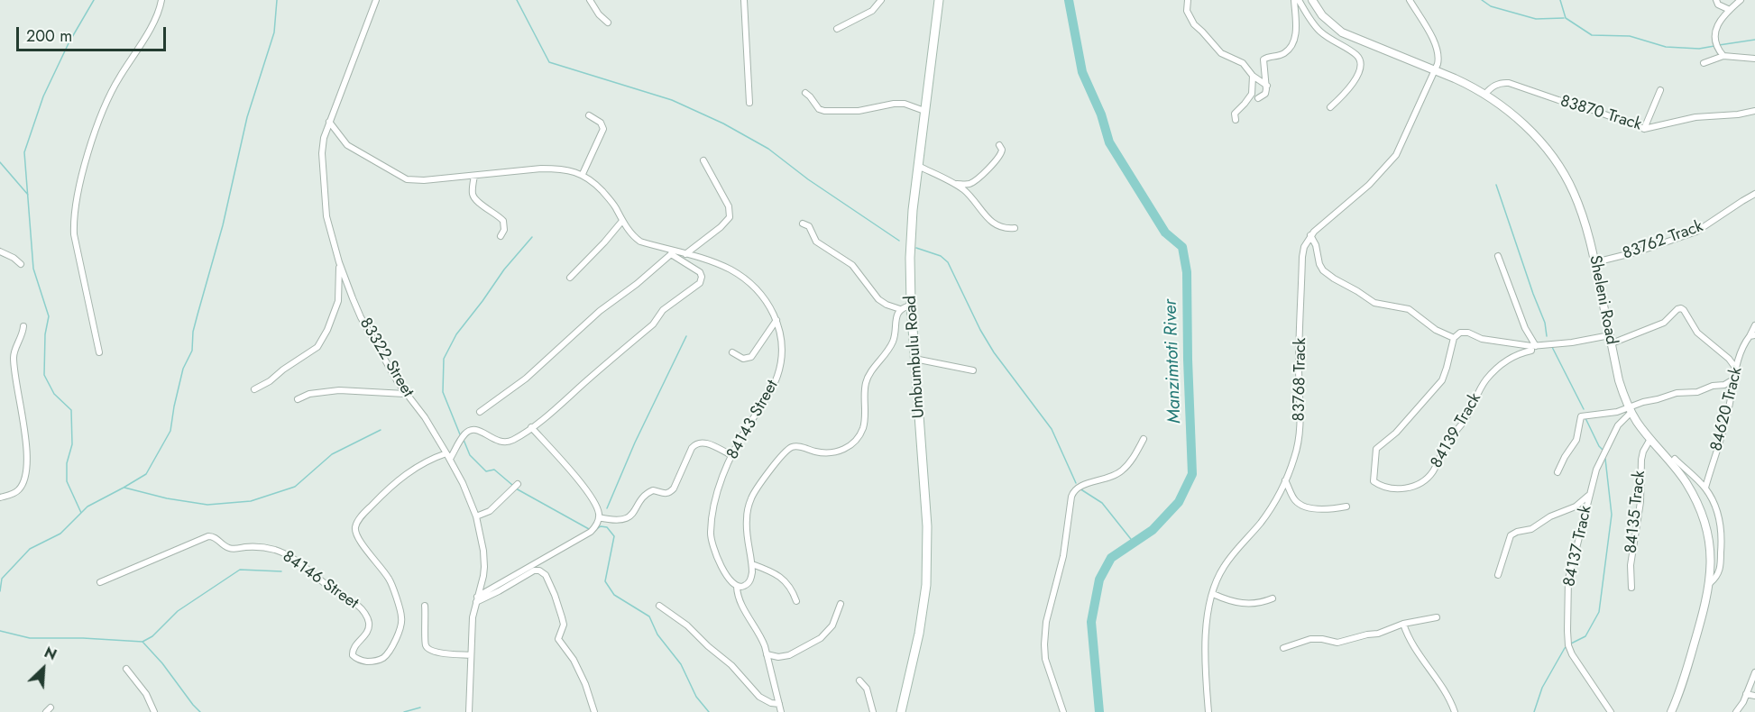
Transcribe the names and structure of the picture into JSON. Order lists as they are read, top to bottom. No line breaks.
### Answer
{"streets":{"main road":["Umbumbulu Road"],"street":["83870 Track","83762 Track","Sheleni Road","83322 Street","83768 Track","84620 Track","84143 Street","84139 Track","84135 Track","84137 Track","84146 Street"]},"crossings":[["83870 Track","Sheleni Road"],["83762 Track","Sheleni Road"],["Sheleni Road","84135 Track"],["Sheleni Road","84137 Track"],["83322 Street","84143 Street"],["83322 Street","84146 Street"]],"water":["Manzimtoti River"],"scale_bar":"200 m","north":"top right"}
